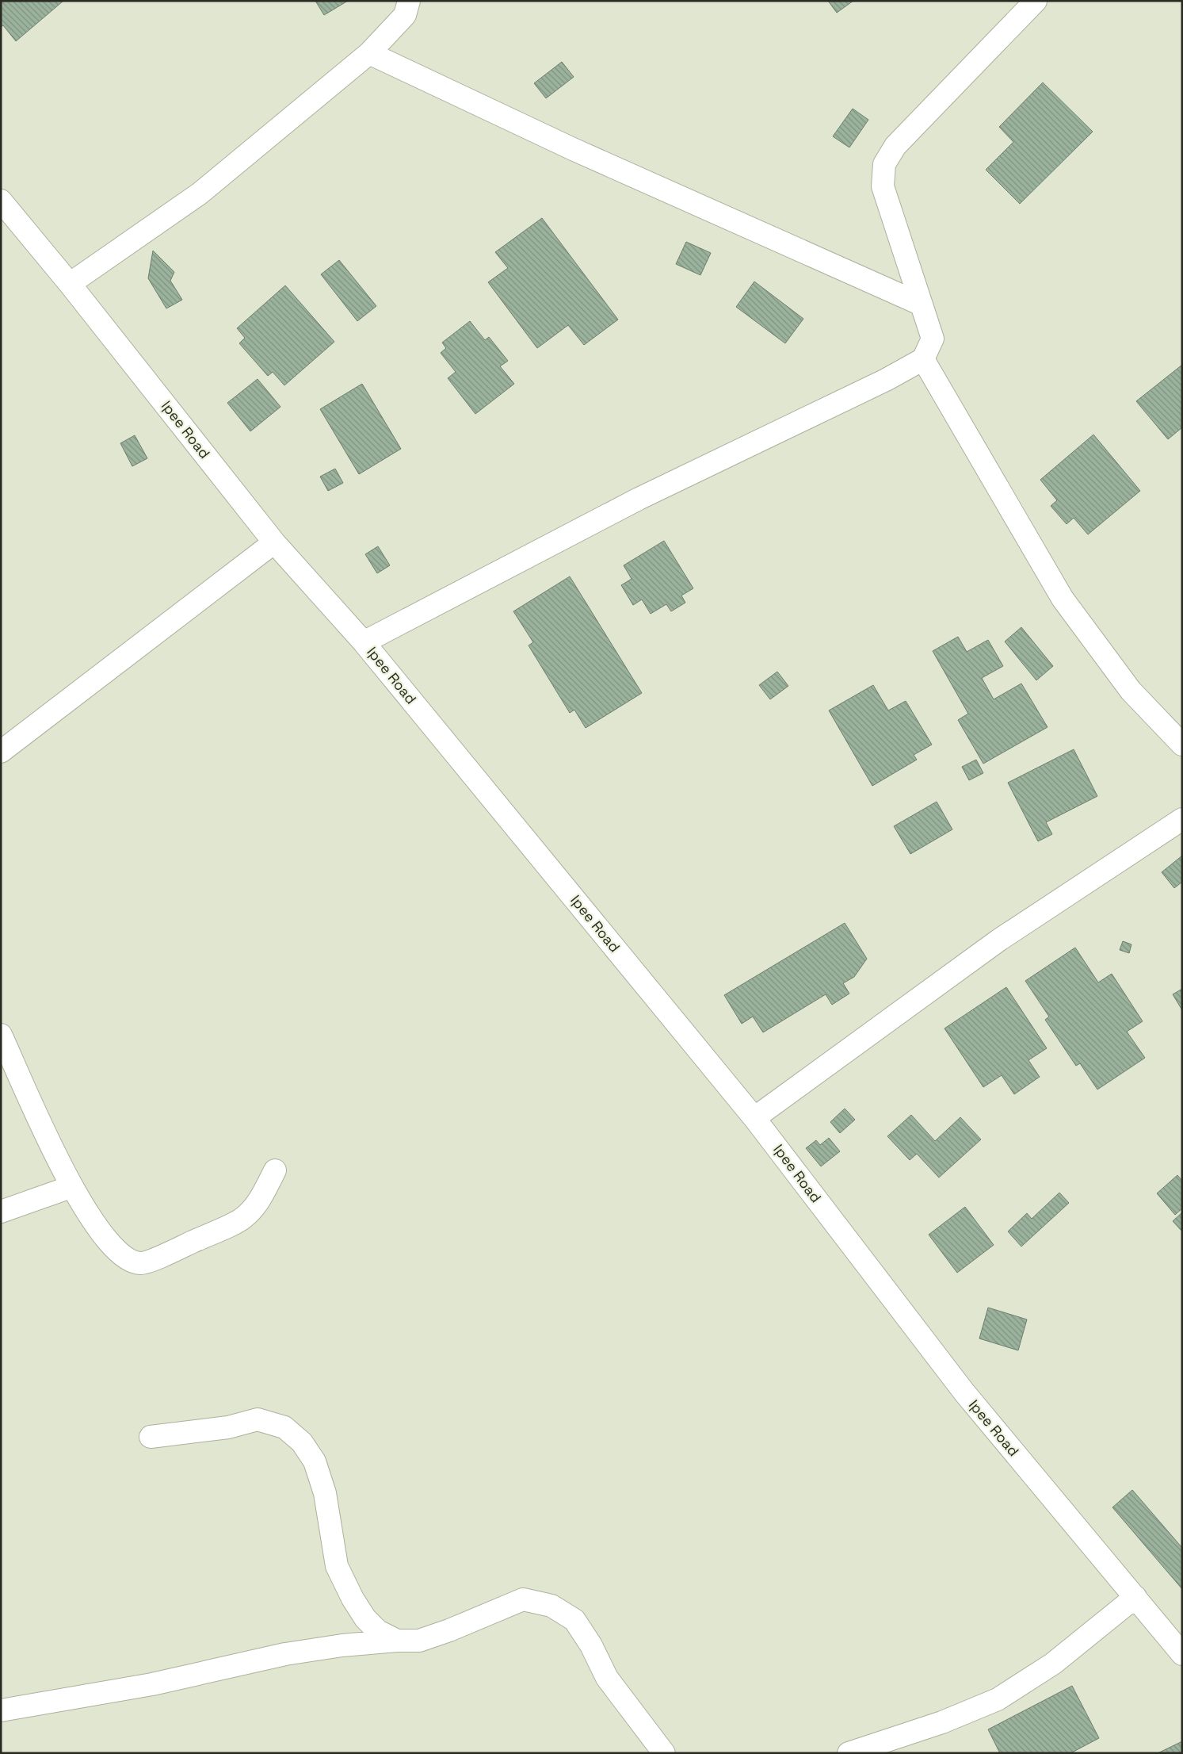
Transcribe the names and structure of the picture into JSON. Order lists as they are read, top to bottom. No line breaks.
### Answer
{"streets":{"street":["Ipee Road"]}}
